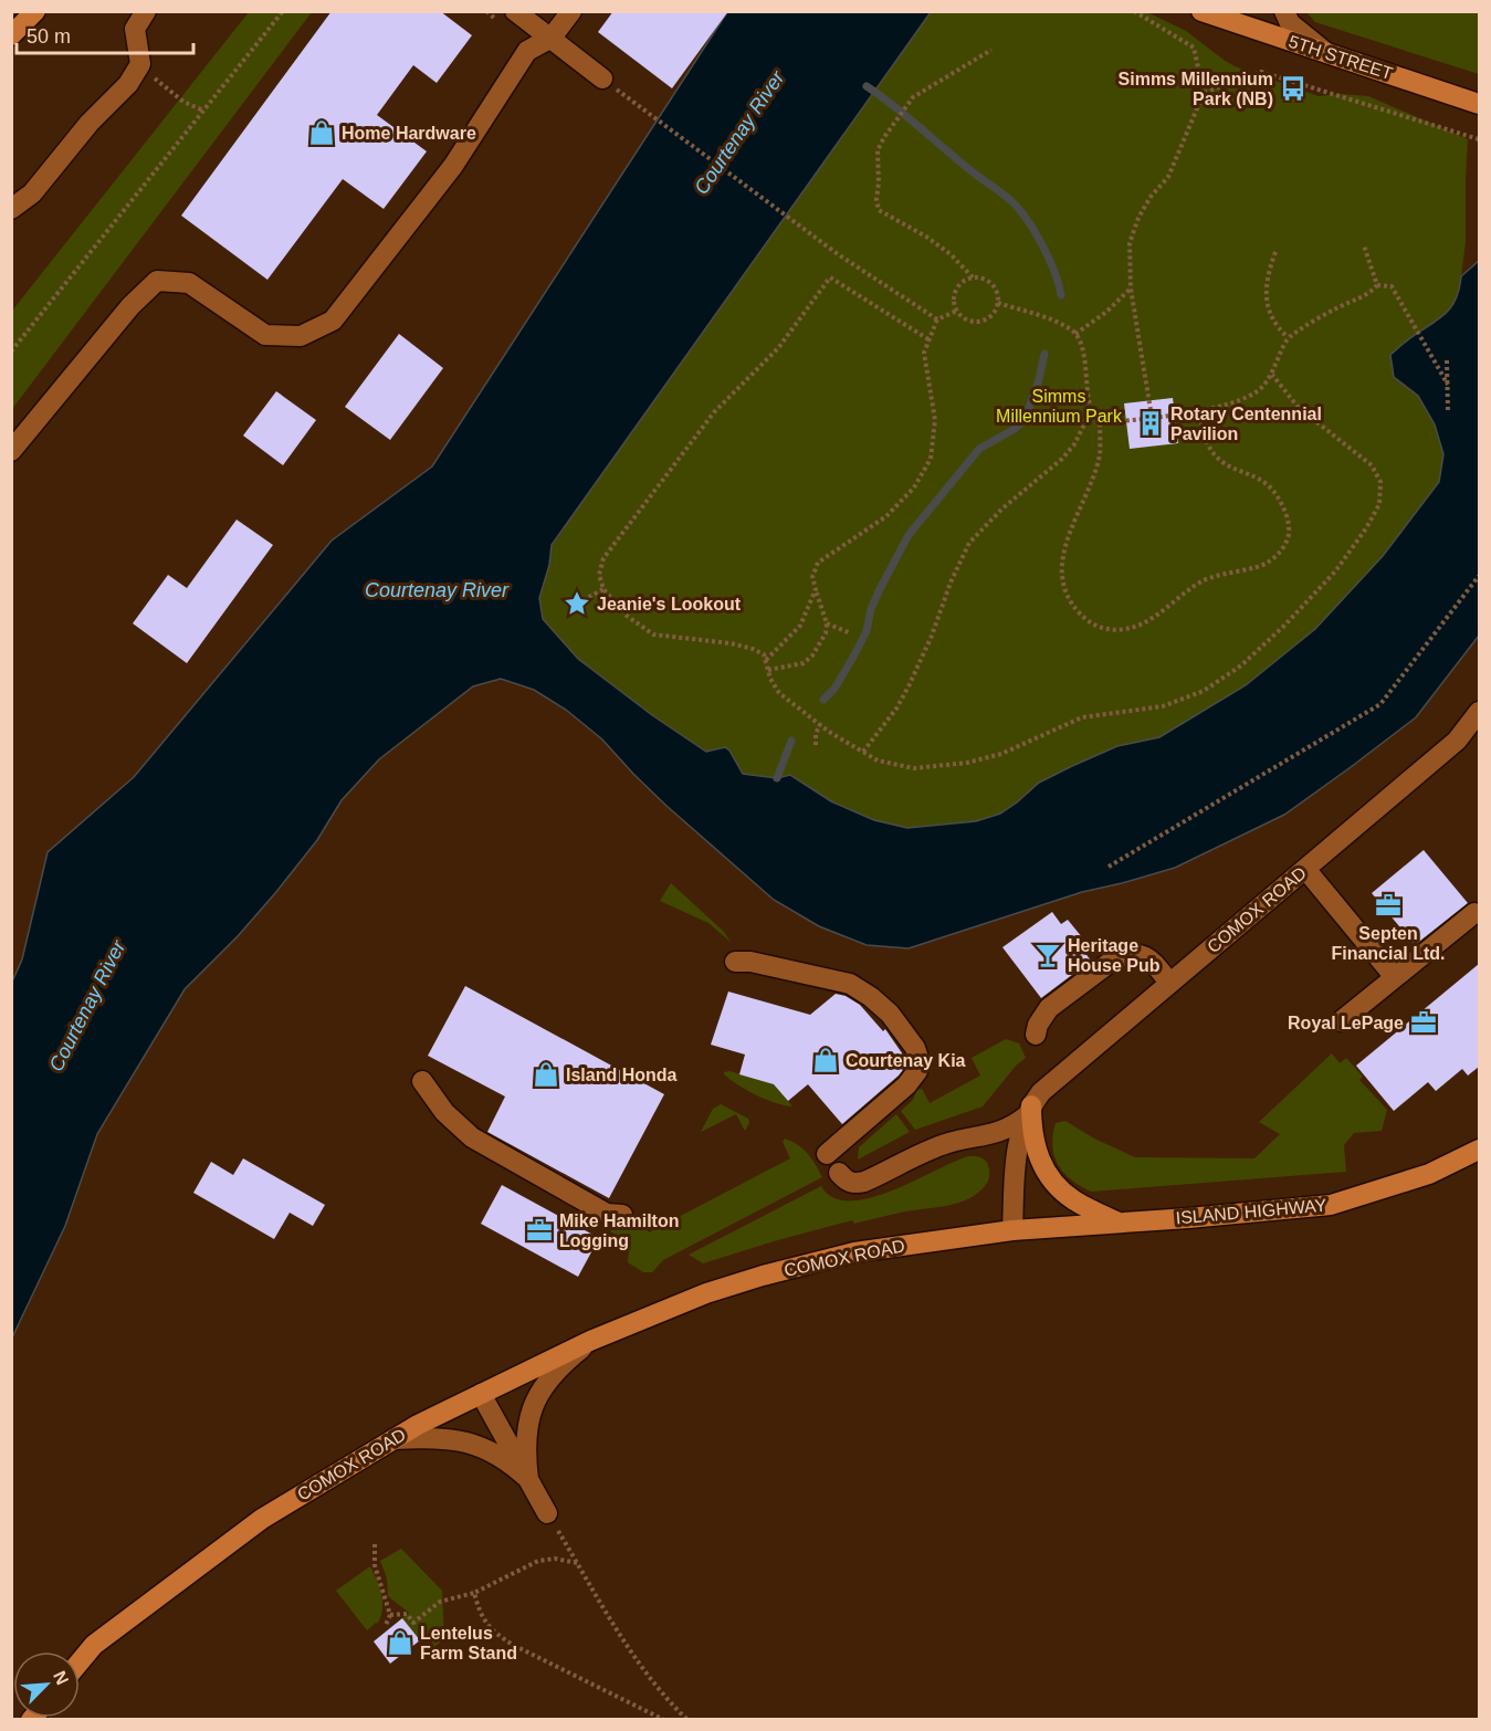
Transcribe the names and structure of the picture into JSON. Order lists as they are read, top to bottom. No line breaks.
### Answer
{"streets":{"main road":["5TH STREET","COMOX ROAD","ISLAND HIGHWAY"]},"crossings":[["COMOX ROAD","ISLAND HIGHWAY"]],"water":["Courtenay River"],"parks":["Simms Millennium Park"],"places":{"bus stop":["Simms Millennium Park (NB)"],"shop":["Home Hardware","Courtenay Kia","Island Honda","Lentelus Farm Stand"],"building":["Rotary Centennial Pavilion"],"place":["Jeanie's Lookout"],"office":["Septen Financial Ltd.","Royal LePage","Mike Hamilton Logging"],"bar":["Heritage House Pub"]},"scale_bar":"50 m","north":"top right"}
